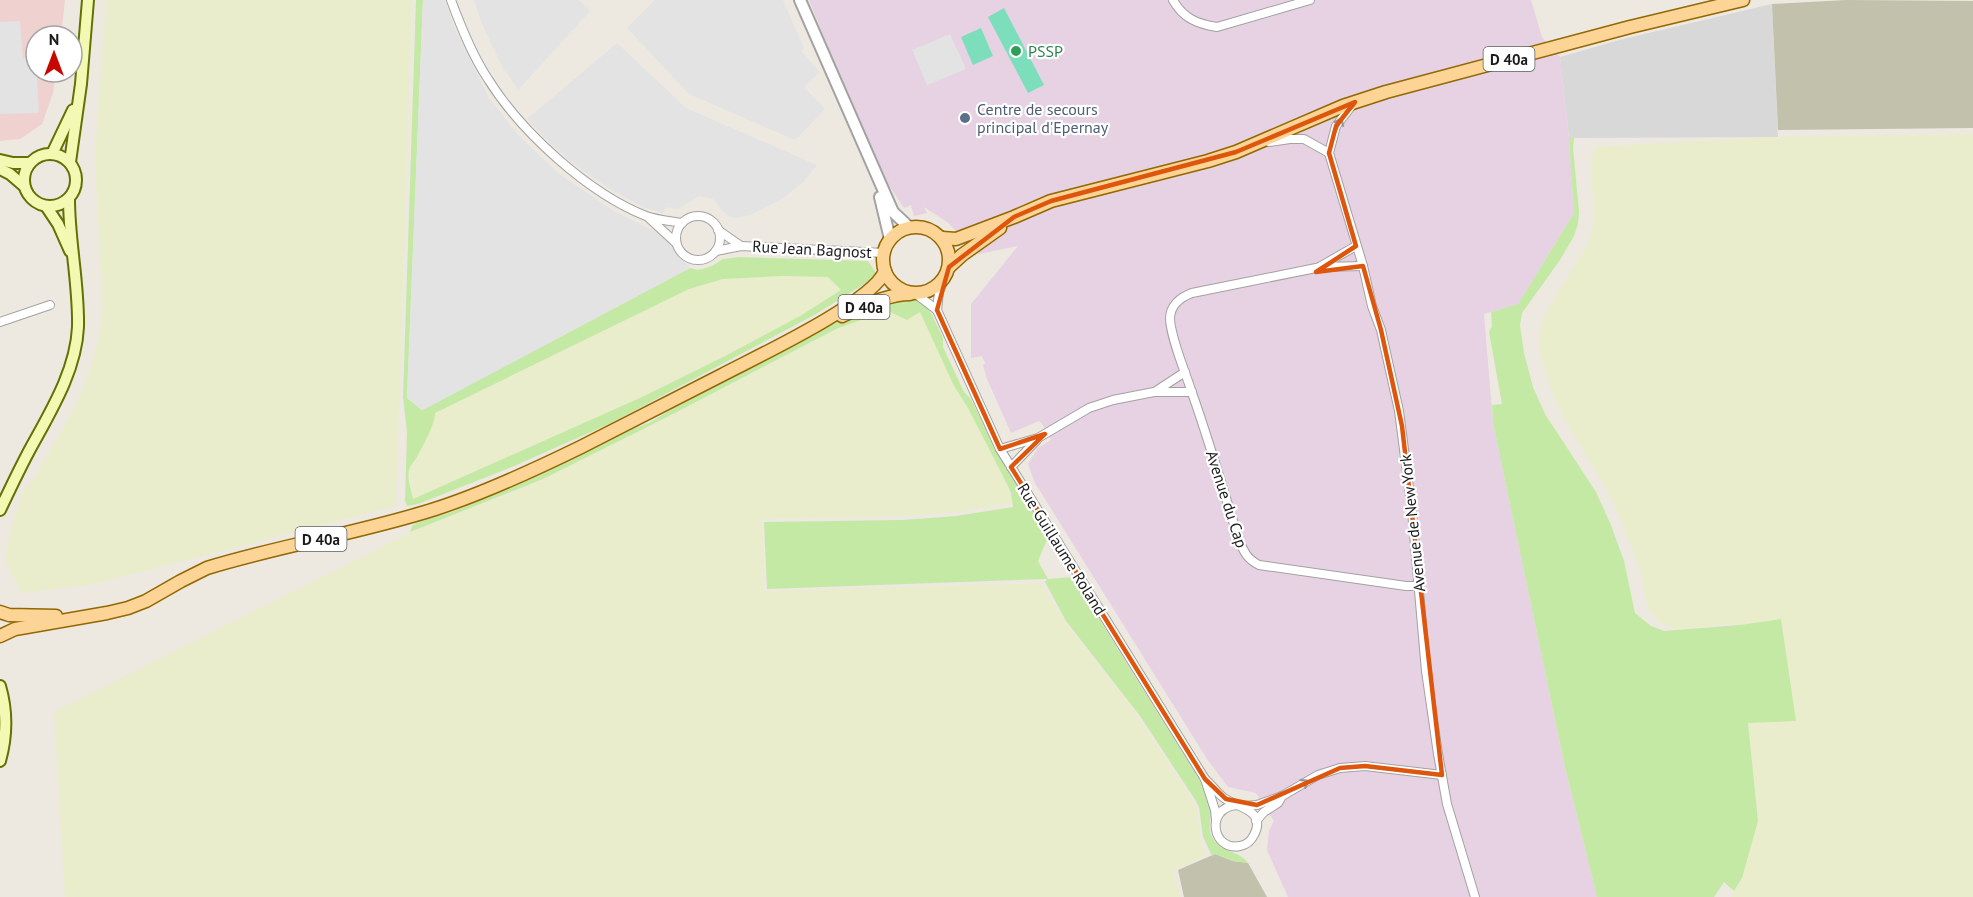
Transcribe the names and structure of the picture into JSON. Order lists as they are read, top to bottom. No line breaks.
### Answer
{"streets":{"main road":["D 40a"],"street":["Rue Jean Bagnost","Avenue du Cap","Avenue de New York","Rue Guillaume Roland"]},"crossings":[["D 40a","Rue Jean Bagnost"],["Avenue du Cap","Avenue de New York"]],"places":["PSSP","Centre de secours principal d'Epernay"],"north":"top"}
